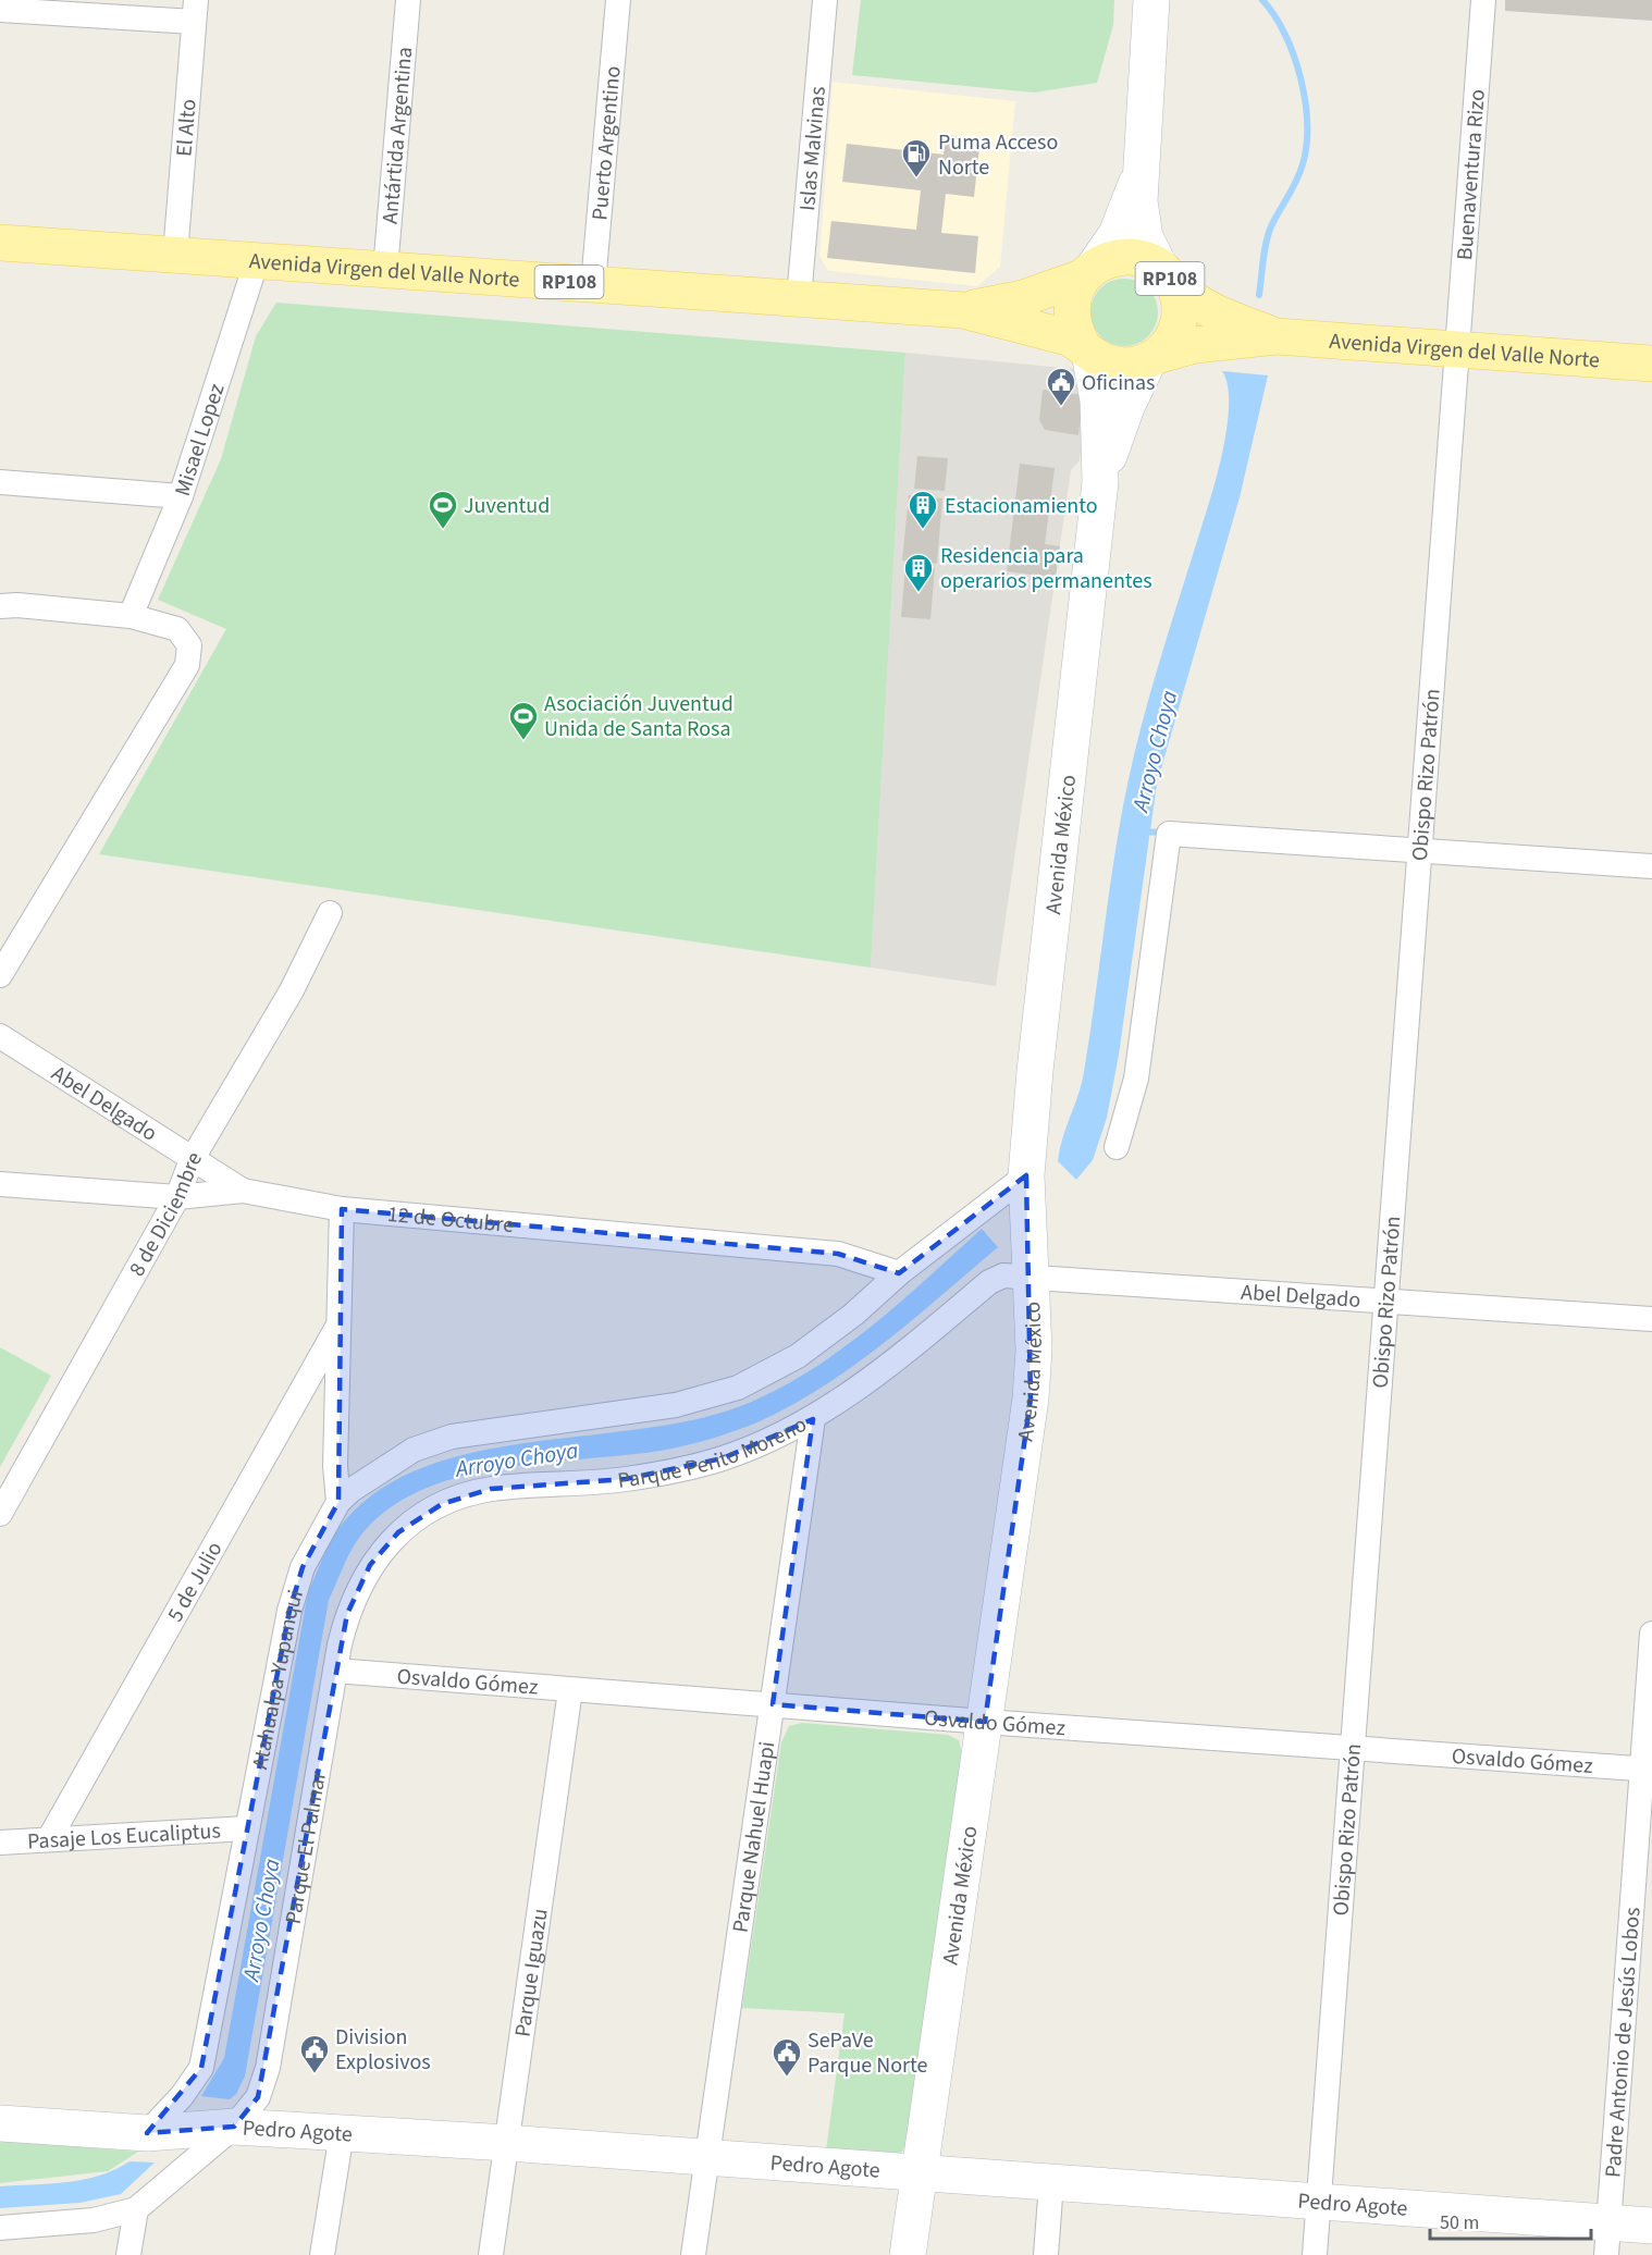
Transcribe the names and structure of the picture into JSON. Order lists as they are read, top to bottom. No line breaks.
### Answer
{"streets":{"main road":["Avenida Virgen del Valle Norte","RP108","Avenida México","Pedro Agote"],"street":["El Alto","Antártida Argentina","Puerto Argentino","Islas Malvinas","Buenaventura Rizo","Misael Lopez","Obispo Rizo Patrón","Abel Delgado","8 de Diciembre","12 de Octubre","Parque Perito Moreno","5 de Julio","Atahualpa Yupanqui","Osvaldo Gómez","Pasaje Los Eucaliptus","Parque Nahuel Huapi","Parque El Palmar","Parque Iguazu","Padre Antonio de Jesús Lobos"]},"crossings":[["El Alto","Avenida Virgen del Valle Norte"],["Antártida Argentina","Avenida Virgen del Valle Norte"],["Puerto Argentino","Avenida Virgen del Valle Norte"],["Islas Malvinas","Avenida Virgen del Valle Norte"],["Buenaventura Rizo","Avenida Virgen del Valle Norte"],["Buenaventura Rizo","Obispo Rizo Patrón"],["Avenida Virgen del Valle Norte","RP108"],["Avenida Virgen del Valle Norte","Misael Lopez"],["Avenida Virgen del Valle Norte","Obispo Rizo Patrón"],["Avenida Virgen del Valle Norte","Avenida México"],["RP108","Avenida México"],["Obispo Rizo Patrón","Abel Delgado"],["Obispo Rizo Patrón","Osvaldo Gómez"],["Obispo Rizo Patrón","Pedro Agote"],["Avenida México","Abel Delgado"],["Avenida México","Parque Perito Moreno"],["Avenida México","Osvaldo Gómez"],["Avenida México","Pedro Agote"],["Abel Delgado","8 de Diciembre"],["Abel Delgado","12 de Octubre"],["Abel Delgado","Parque Perito Moreno"],["8 de Diciembre","12 de Octubre"],["Parque Perito Moreno","Parque Nahuel Huapi"],["Parque Perito Moreno","Parque El Palmar"],["5 de Julio","Pasaje Los Eucaliptus"],["Atahualpa Yupanqui","Pasaje Los Eucaliptus"],["Atahualpa Yupanqui","Pedro Agote"],["Osvaldo Gómez","Parque Nahuel Huapi"],["Osvaldo Gómez","Parque El Palmar"],["Osvaldo Gómez","Parque Iguazu"],["Osvaldo Gómez","Padre Antonio de Jesús Lobos"],["Parque Nahuel Huapi","Pedro Agote"],["Parque El Palmar","Pedro Agote"],["Parque Iguazu","Pedro Agote"],["Padre Antonio de Jesús Lobos","Pedro Agote"]],"water":["Arroyo Choya"],"places":{"fuel station":["Puma Acceso Norte"],"public building":["Oficinas","Division Explosivos","SePaVe Parque Norte"],"sports":["Juventud","Asociación Juventud Unida de Santa Rosa"],"building":["Estacionamiento","Residencia para operarios permanentes"]},"scale_bar":"50 m"}
